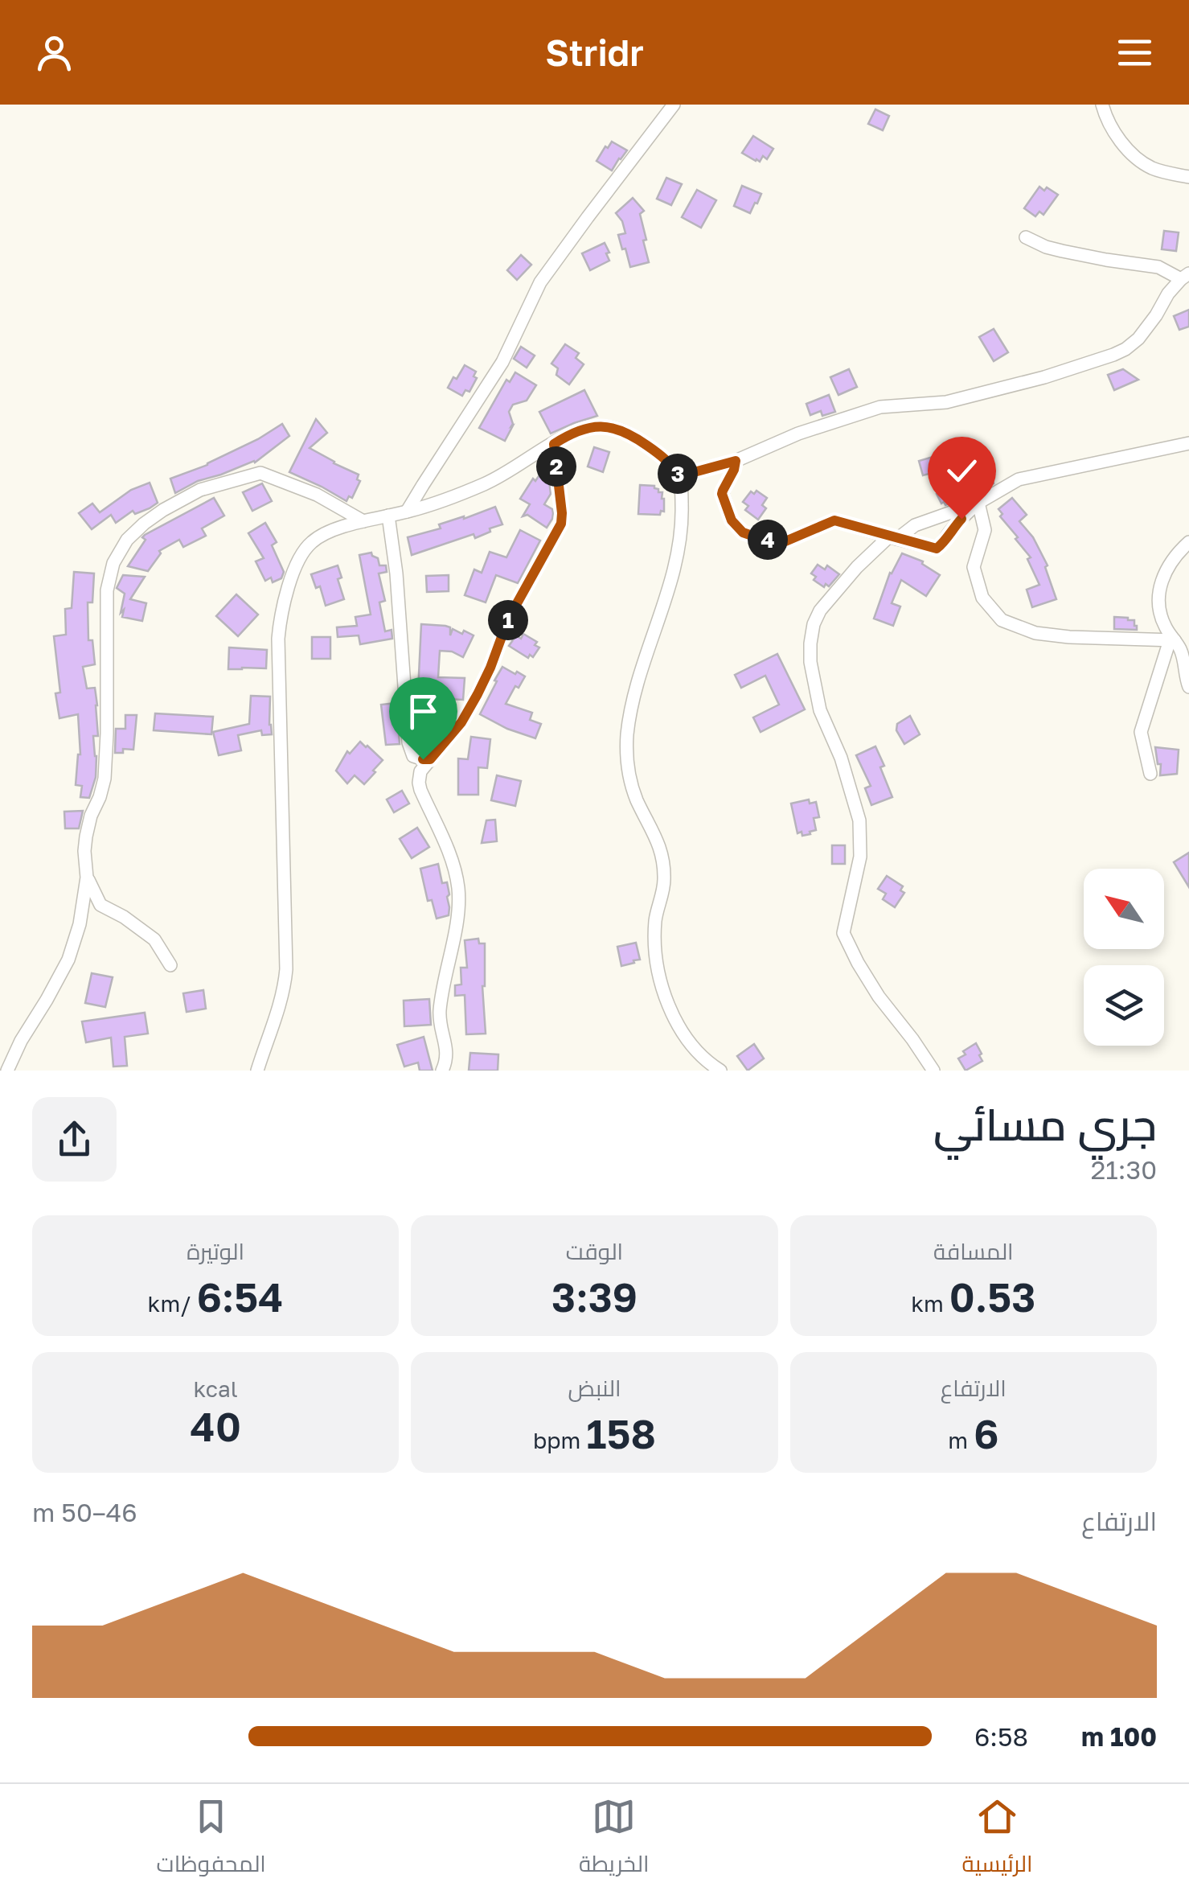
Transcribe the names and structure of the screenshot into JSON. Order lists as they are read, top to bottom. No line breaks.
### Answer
{"north":"top left","page":{"header":"Stridr","pins":["2","3","4","1"],"heading":["جري مسائي","21:30"],"stats":[["المسافة","0.53 km"],["الوقت","3:39"],["الوتيرة","6:54 /km"],["الارتفاع","6 m"],["النبض","158 bpm"],["kcal","40"]],"chart":["الارتفاع","46–50 m"],"list":[{"name":"100 m","note":"6:58"}],"tabs":["الرئيسية","الخريطة","المحفوظات"]}}
